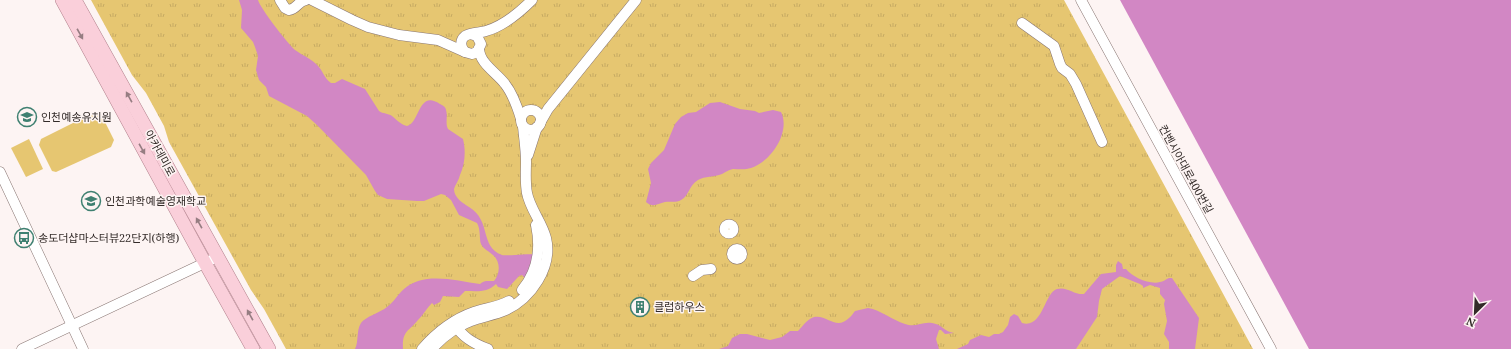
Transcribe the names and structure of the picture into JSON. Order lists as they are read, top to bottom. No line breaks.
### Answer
{"streets":{"main road":["아카데미로"],"street":["컨벤시아대로400번길"]},"places":{"school or university":["인천예송유치원","인천과학예술영재학교"],"bus stop":["송도더샵마스터뷰22단지(하행)"],"building":["클럽하우스"]},"north":"bottom left"}
